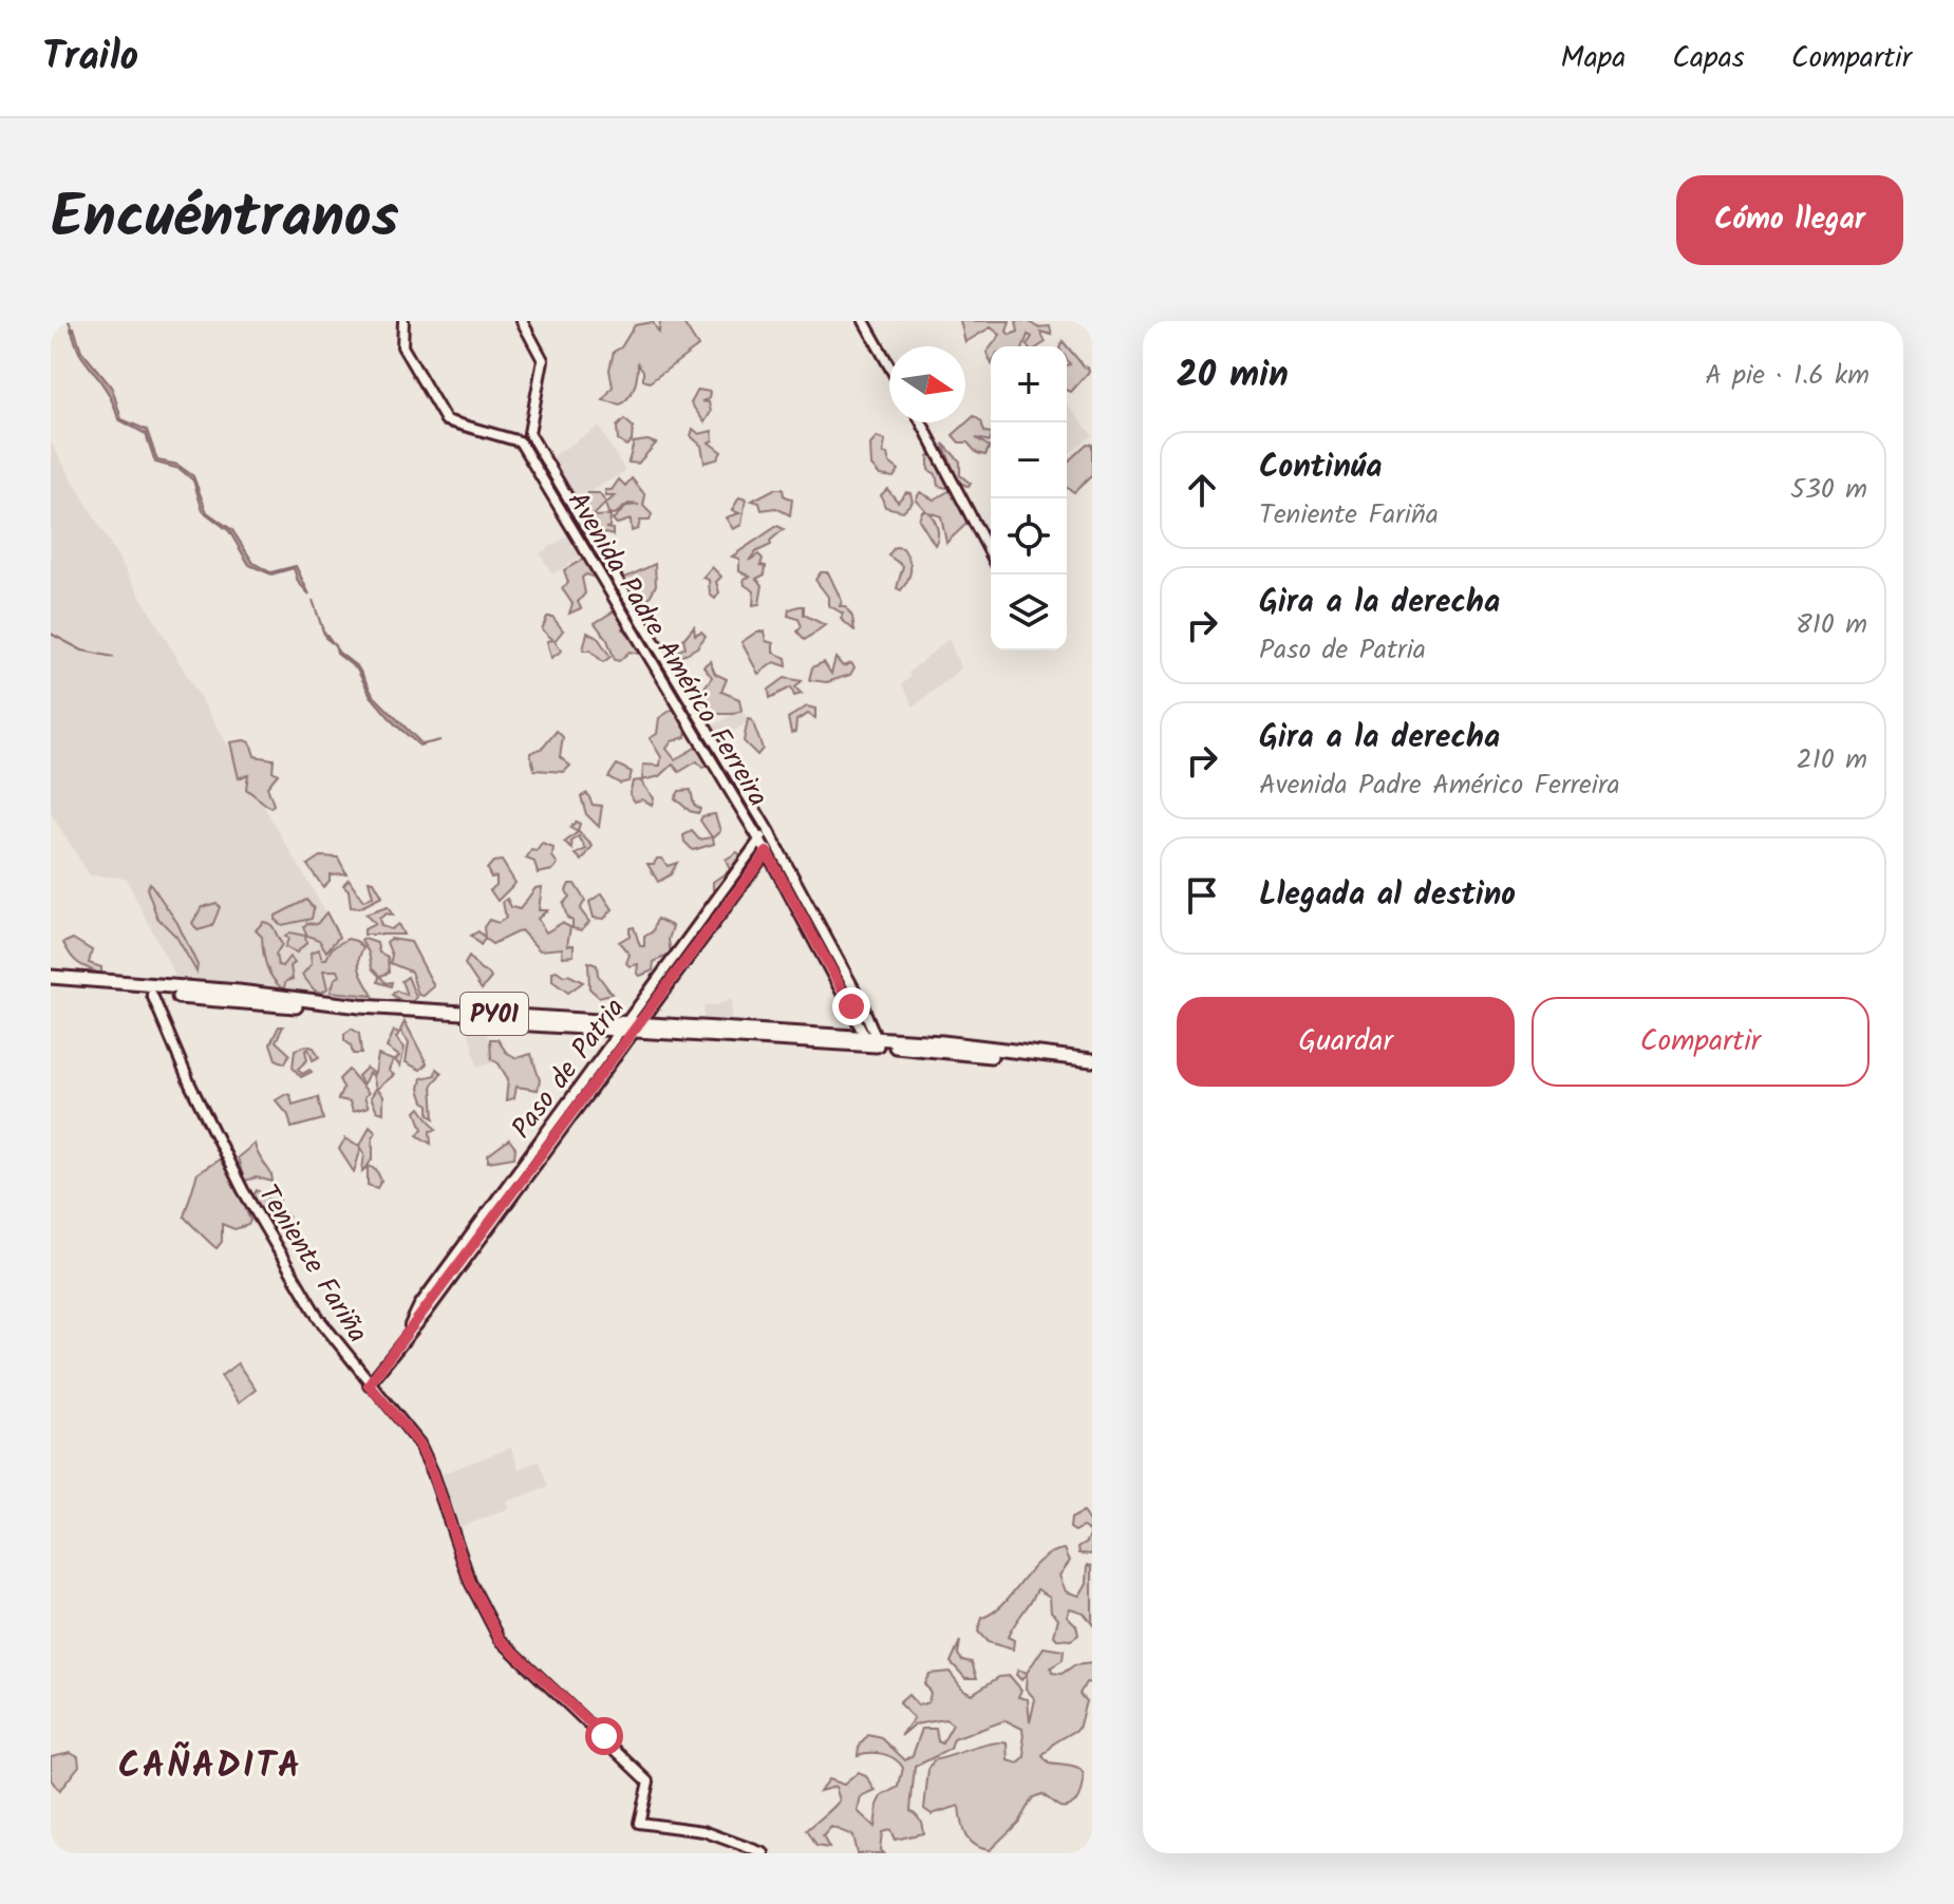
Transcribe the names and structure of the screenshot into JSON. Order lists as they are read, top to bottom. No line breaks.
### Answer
{"streets":{"highway":["PY01"],"street":["Avenida Padre Américo Ferreira","Paso de Patria","Teniente Fariña"]},"crossings":[["Avenida Padre Américo Ferreira","PY01"],["Avenida Padre Américo Ferreira","Paso de Patria"],["PY01","Paso de Patria"],["PY01","Teniente Fariña"],["Paso de Patria","Teniente Fariña"]],"districts":["CAÑADITA"],"north":"right","page":{"header":"Trailo","nav":["Mapa","Capas","Compartir"],"title":"Encuéntranos","buttons":["Cómo llegar",["Guardar","Compartir"]],"heading":["20 min","A pie · 1.6 km"],"map_buttons":["+","−"],"list":[["Continúa","Teniente Fariña","530 m"],["Gira a la derecha","Paso de Patria","810 m"],["Gira a la derecha","Avenida Padre Américo Ferreira","210 m"],"Llegada al destino"]}}
